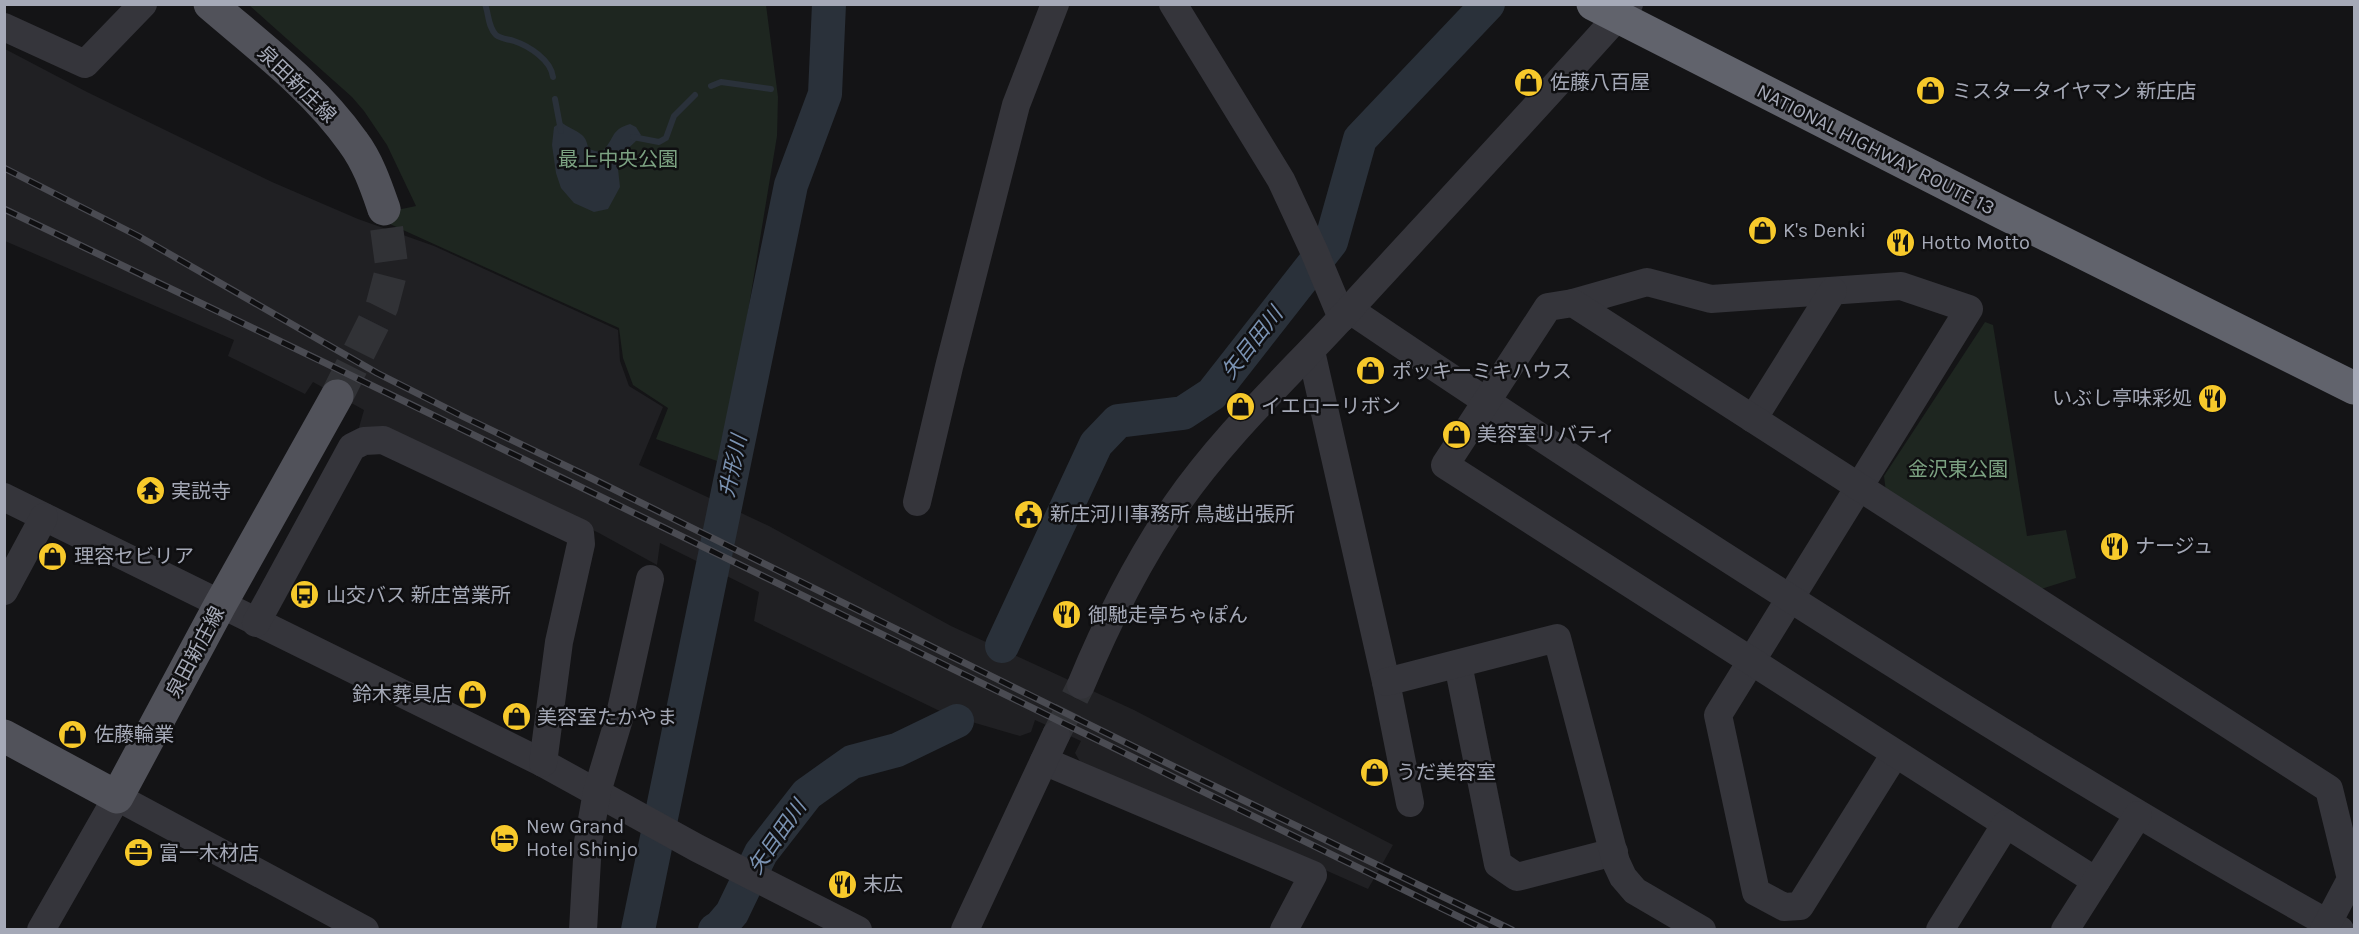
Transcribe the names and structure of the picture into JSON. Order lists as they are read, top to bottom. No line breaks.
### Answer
{"streets":{"highway":["NATIONAL HIGHWAY ROUTE 13"],"main road":["泉田新庄線"]},"water":["矢目田川","升形川"],"parks":["最上中央公園","金沢東公園"],"places":{"shop":["佐藤八百屋","ミスタータイヤマン 新庄店","K's Denki","ポッキーミキハウス","イエローリボン","美容室リバティ","理容セビリア","鈴木葬具店","美容室たかやま","佐藤輪業","うだ美容室"],"restaurant":["Hotto Motto","いぶし亭味彩処","ナージュ","御馳走亭ちゃぽん","末広"],"temple":["実説寺"],"public building":["新庄河川事務所 鳥越出張所"],"bus stop":["山交バス 新庄営業所"],"hotel":["New Grand Hotel Shinjo"],"office":["富一木材店"]}}
